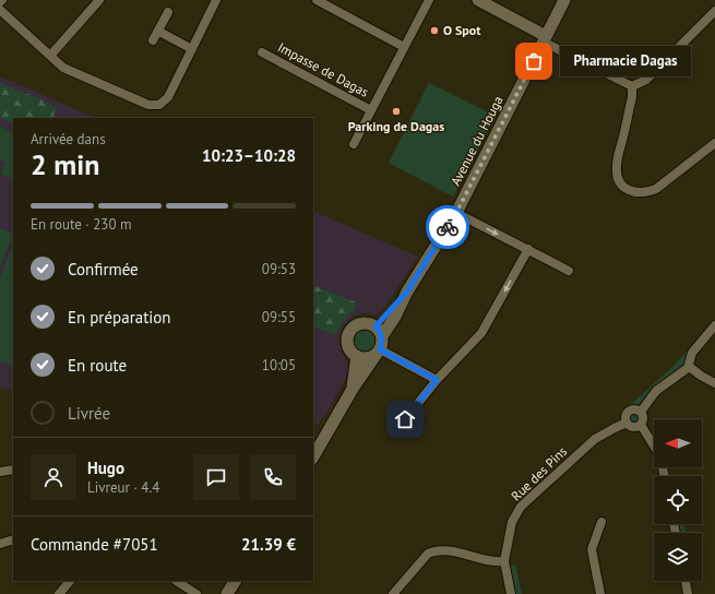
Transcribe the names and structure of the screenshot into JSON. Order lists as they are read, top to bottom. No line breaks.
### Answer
{"streets":{"main road":["Avenue du Houga"],"street":["Impasse de Dagas","Rue des Pins"]},"places":["O Spot","Pharmacie Dagas","Parking de Dagas"],"north":"left","page":{"bubble":"Pharmacie Dagas","heading":["2 min","Arrivée dans","10:23–10:28"],"panel":["Hugo","Livreur · 4.4","Commande #7051","21.39 €"],"bar":"En route · 230 m","list":[["Confirmée","09:53"],["En préparation","09:55"],["En route","10:05"],"Livrée"]}}
